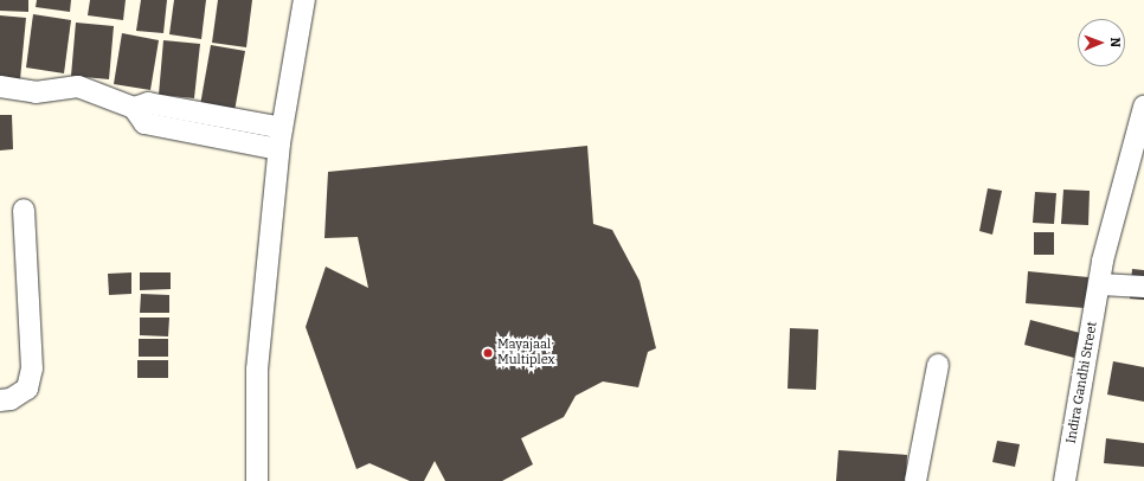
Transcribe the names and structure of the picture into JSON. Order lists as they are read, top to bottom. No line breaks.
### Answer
{"streets":{"street":["Indira Gandhi Street"]},"places":["Mayajaal Multiplex"],"north":"right"}
